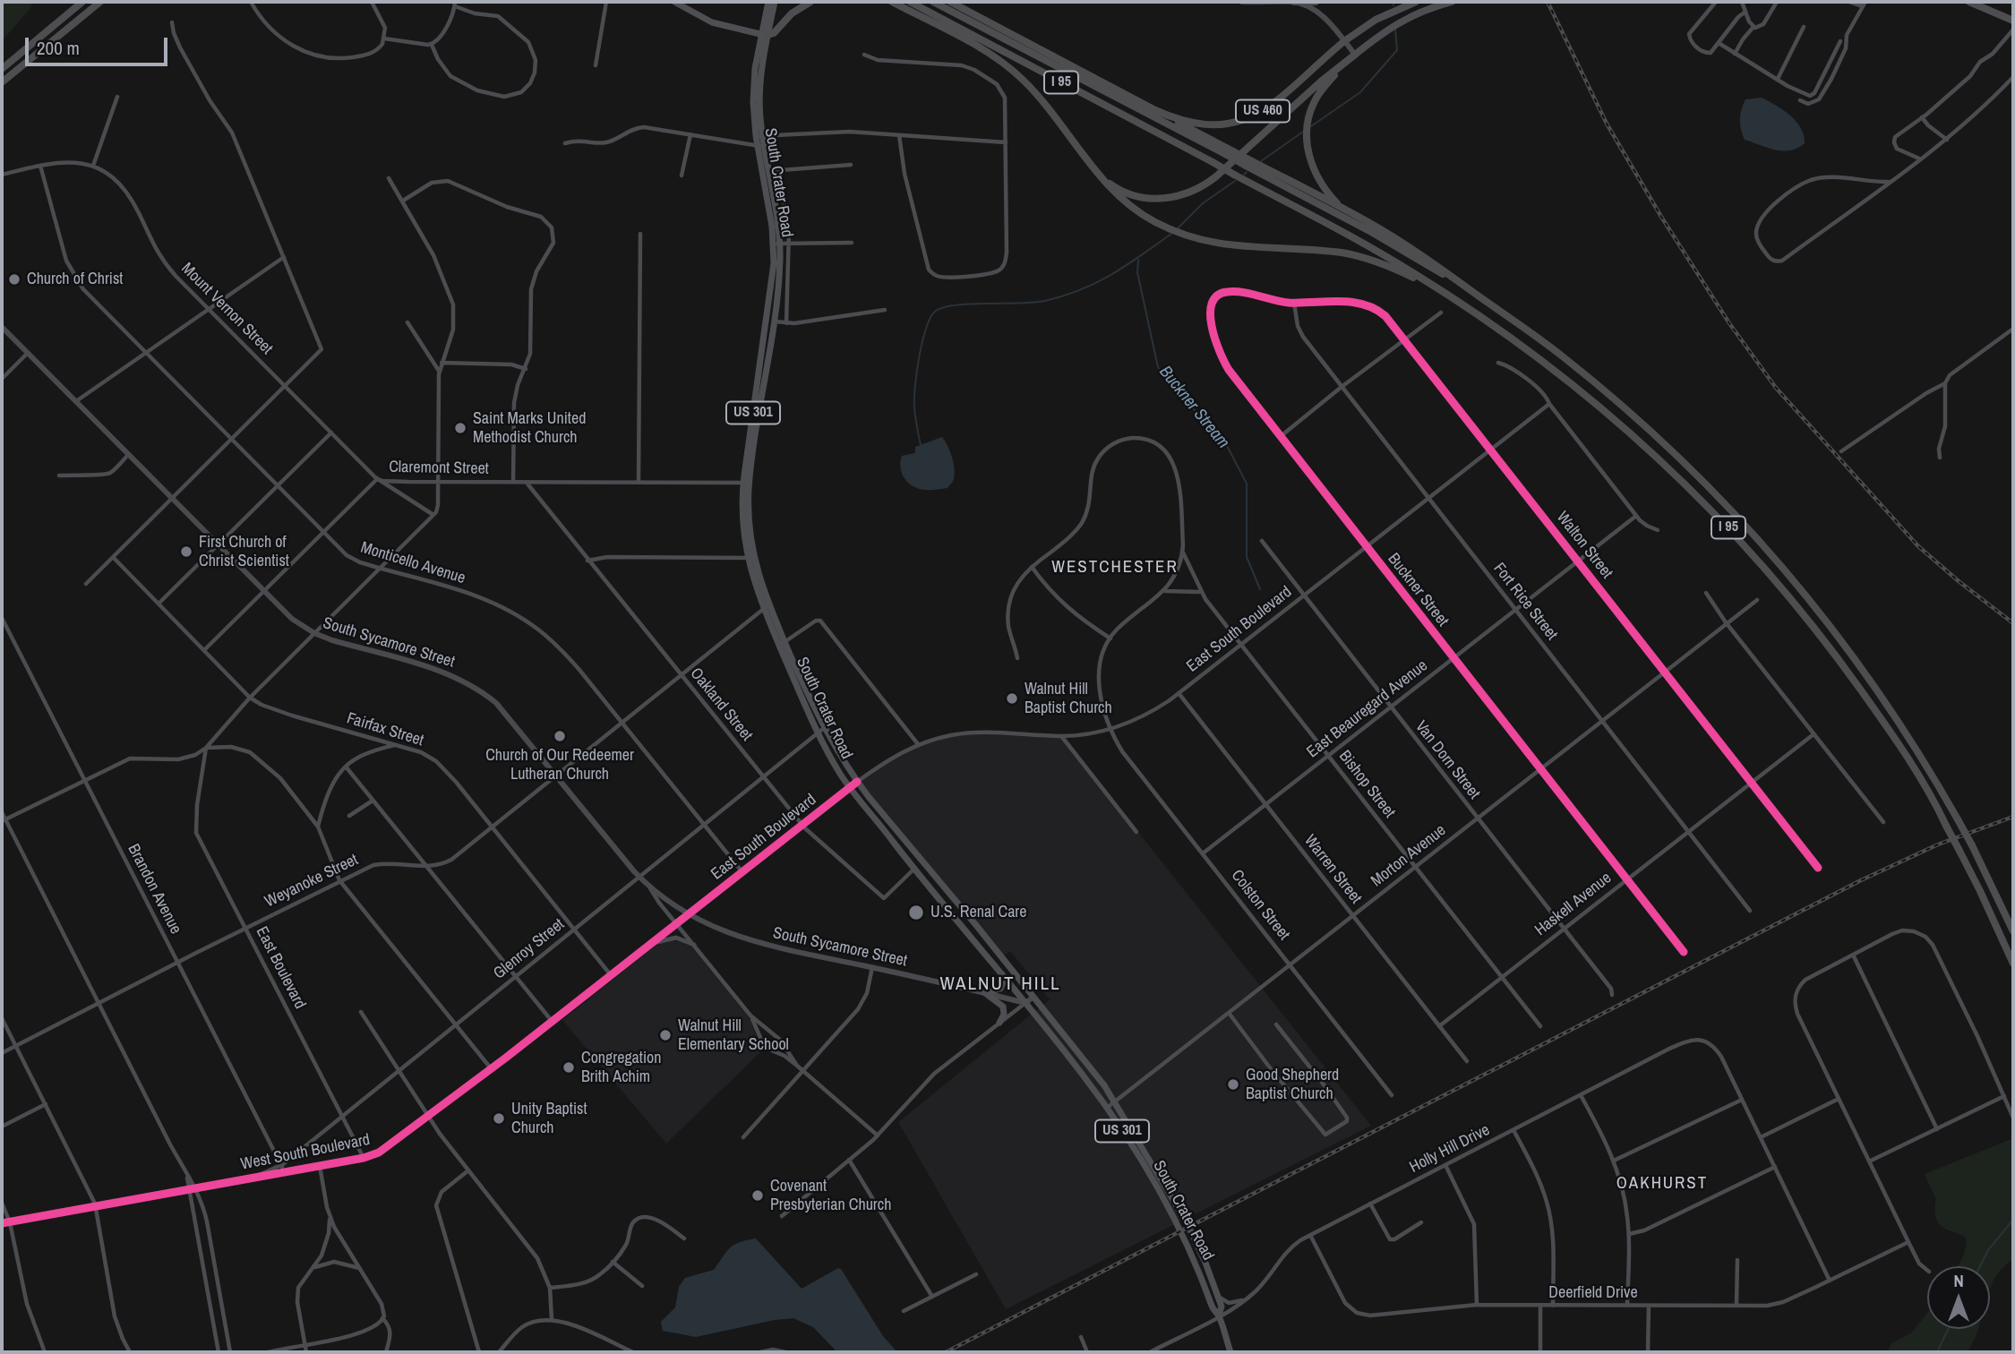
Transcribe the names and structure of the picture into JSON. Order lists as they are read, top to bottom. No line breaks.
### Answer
{"streets":{"highway":["I 95","US 460"],"main road":["South Crater Road","US 301","South Sycamore Street"],"street":["Mount Vernon Street","Claremont Street","Walton Street","Monticello Avenue","Buckner Street","Fort Rice Street","East South Boulevard","Oakland Street","East Beauregard Avenue","Fairfax Street","Van Dorn Street","Bishop Street","Morton Avenue","Warren Street","Weyanoke Street","Brandon Avenue","Haskell Avenue","Colston Street","Glenroy Street","East Boulevard","Holly Hill Drive","West South Boulevard","Deerfield Drive"]},"crossings":[["South Crater Road","Claremont Street"],["South Crater Road","East South Boulevard"],["South Crater Road","South Sycamore Street"],["South Crater Road","Oakland Street"],["South Crater Road","Morton Avenue"],["South Crater Road","Weyanoke Street"],["South Crater Road","Glenroy Street"],["South Crater Road","Holly Hill Drive"],["Mount Vernon Street","Claremont Street"],["Mount Vernon Street","Monticello Avenue"],["Claremont Street","Monticello Avenue"],["Claremont Street","South Sycamore Street"],["Claremont Street","Oakland Street"],["Claremont Street","Fairfax Street"],["Walton Street","Buckner Street"],["Walton Street","Fort Rice Street"],["Walton Street","East South Boulevard"],["Walton Street","East Beauregard Avenue"],["Walton Street","Morton Avenue"],["Walton Street","Haskell Avenue"],["Monticello Avenue","East South Boulevard"],["Monticello Avenue","Weyanoke Street"],["Monticello Avenue","Glenroy Street"],["Buckner Street","Fort Rice Street"],["Buckner Street","East South Boulevard"],["Buckner Street","East Beauregard Avenue"],["Buckner Street","Morton Avenue"],["Buckner Street","Haskell Avenue"],["Fort Rice Street","East South Boulevard"],["Fort Rice Street","East Beauregard Avenue"],["Fort Rice Street","Morton Avenue"],["Fort Rice Street","Haskell Avenue"],["East South Boulevard","South Sycamore Street"],["East South Boulevard","Oakland Street"],["East South Boulevard","Van Dorn Street"],["East South Boulevard","Bishop Street"],["East South Boulevard","Warren Street"],["East South Boulevard","Colston Street"],["East South Boulevard","West South Boulevard"],["South Sycamore Street","Weyanoke Street"],["South Sycamore Street","Glenroy Street"],["South Sycamore Street","West South Boulevard"],["Oakland Street","Weyanoke Street"],["Oakland Street","Glenroy Street"],["East Beauregard Avenue","Van Dorn Street"],["East Beauregard Avenue","Bishop Street"],["East Beauregard Avenue","Warren Street"],["East Beauregard Avenue","Colston Street"],["Fairfax Street","Weyanoke Street"],["Fairfax Street","Glenroy Street"],["Fairfax Street","West South Boulevard"],["Van Dorn Street","Morton Avenue"],["Van Dorn Street","Haskell Avenue"],["Bishop Street","Morton Avenue"],["Bishop Street","Haskell Avenue"],["Morton Avenue","Warren Street"],["Morton Avenue","Colston Street"],["Warren Street","Haskell Avenue"],["Weyanoke Street","Brandon Avenue"],["Weyanoke Street","East Boulevard"],["Brandon Avenue","Glenroy Street"],["Brandon Avenue","West South Boulevard"],["Glenroy Street","East Boulevard"],["Glenroy Street","West South Boulevard"],["East Boulevard","West South Boulevard"],["Holly Hill Drive","Deerfield Drive"]],"districts":["WESTCHESTER","WALNUT HILL","OAKHURST"],"water":["Buckner Stream"],"places":["Church of Christ","Saint Marks United Methodist Church","First Church of Christ Scientist","Walnut Hill Baptist Church","Church of Our Redeemer Lutheran Church","U.S. Renal Care","Walnut Hill Elementary School","Congregation Brith Achim","Good Shepherd Baptist Church","Unity Baptist Church","Covenant Presbyterian Church"],"scale_bar":"200 m","north":"top"}
